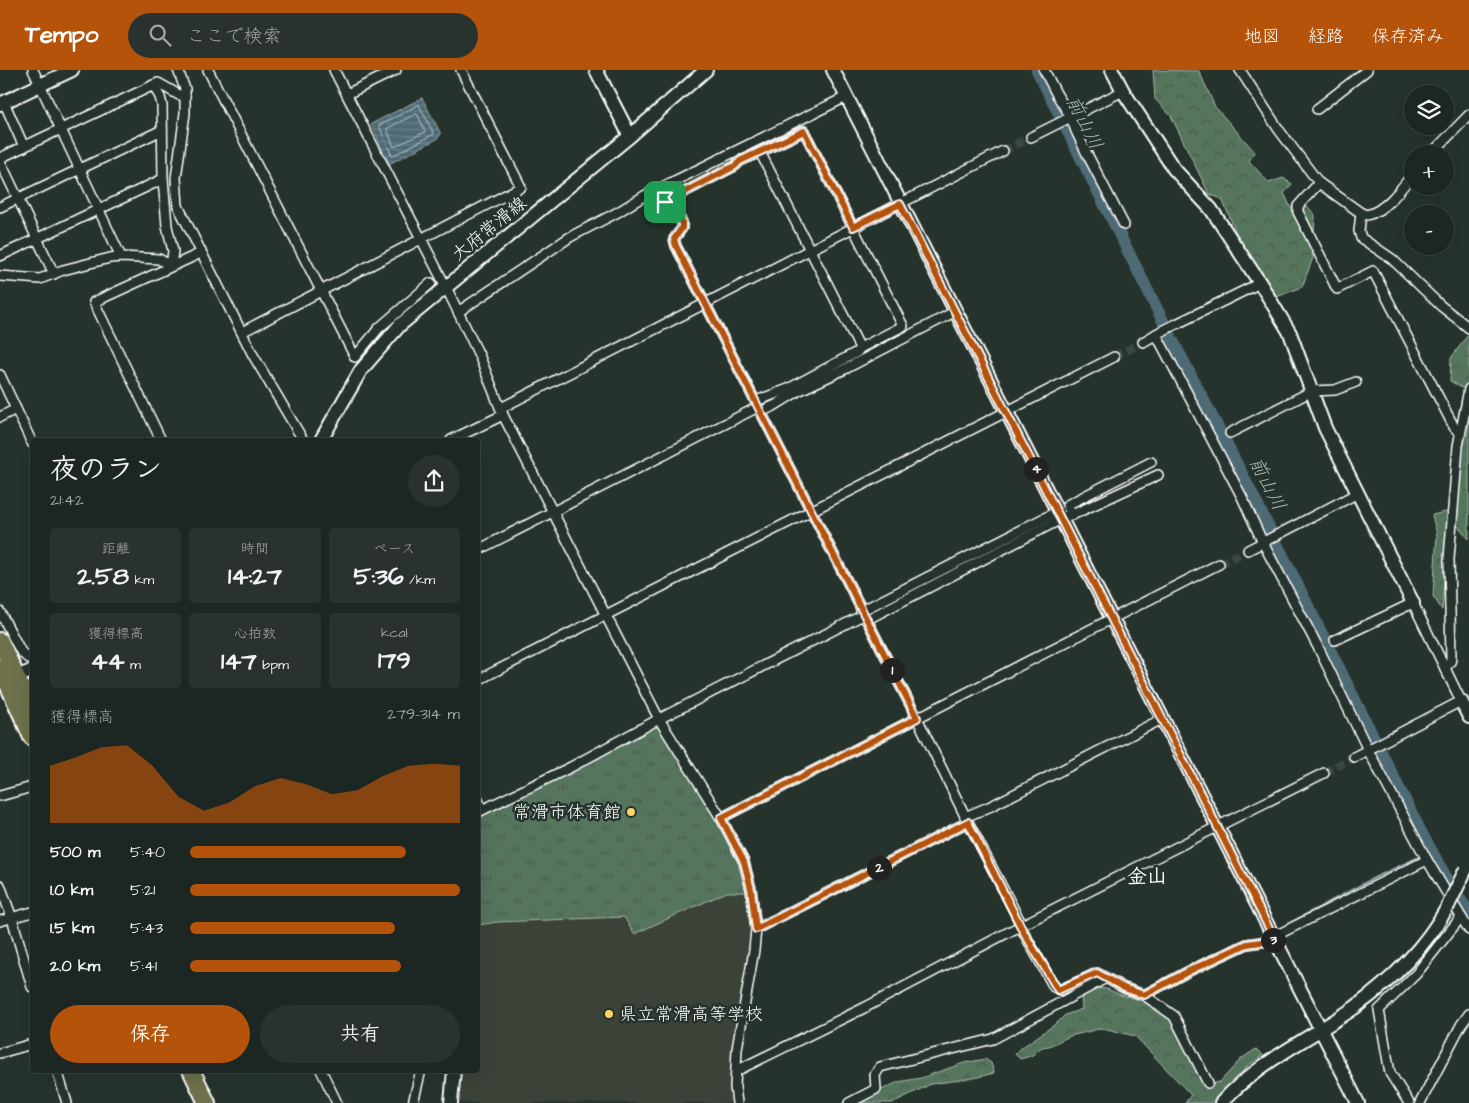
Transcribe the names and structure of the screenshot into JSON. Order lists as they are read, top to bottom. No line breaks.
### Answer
{"streets":{"street":["大府常滑線"]},"districts":["金山"],"water":["前山川"],"places":["常滑市体育館","県立常滑高等学校"],"page":{"header":"Tempo","search":"ここで検索","nav":["地図","経路","保存済み"],"map_buttons":["+","−"],"heading":["夜のラン","21:42"],"pins":["4","1","2","3"],"stats":[["距離","2.58 km"],["時間","14:27"],["ペース","5:36 /km"],["獲得標高","44 m"],["心拍数","147 bpm"],["kcal","179"]],"chart":["獲得標高","279–314 m"],"list":[{"name":"500 m","note":"5:40"},{"name":"1.0 km","note":"5:21"},{"name":"1.5 km","note":"5:43"},{"name":"2.0 km","note":"5:41"}],"buttons":["保存","共有"]}}
